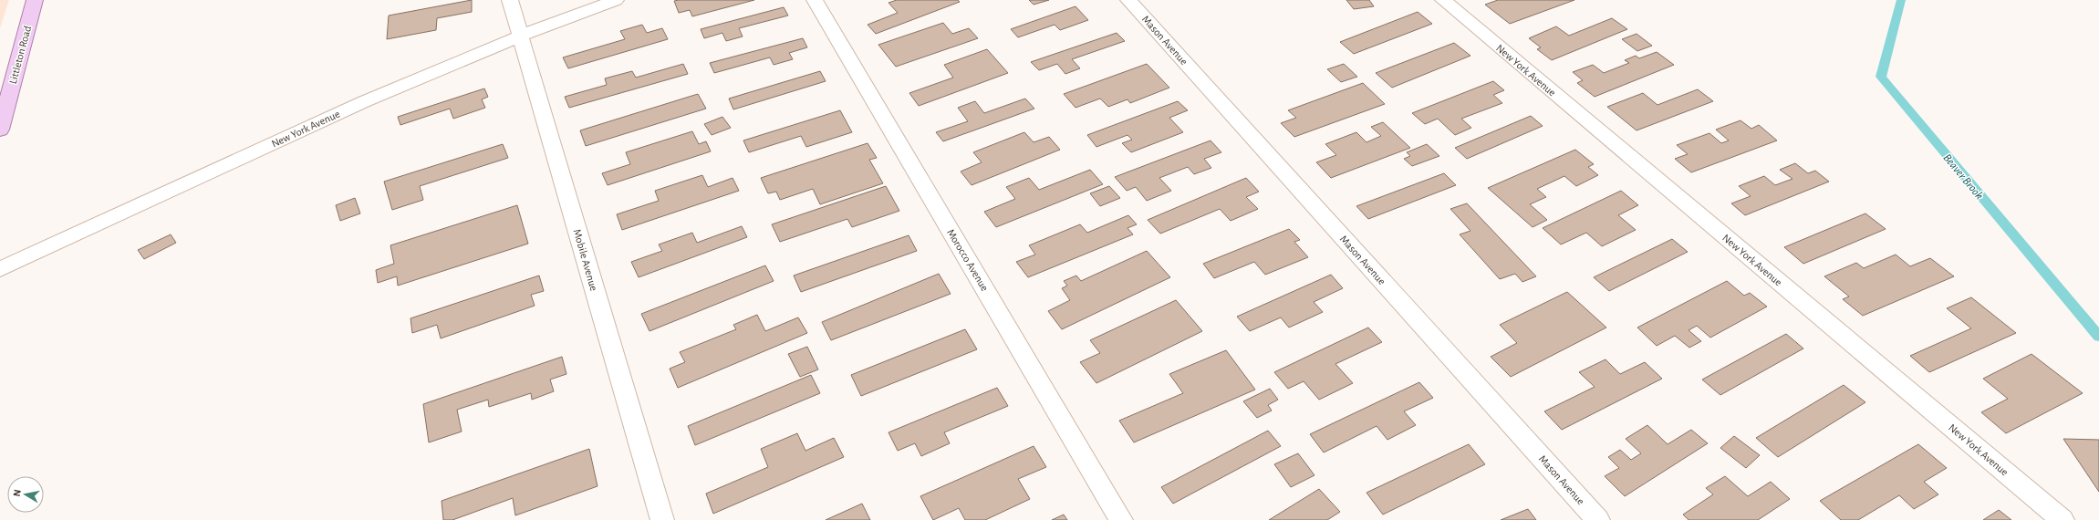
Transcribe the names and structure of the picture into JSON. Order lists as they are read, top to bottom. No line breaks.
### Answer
{"streets":{"main road":["Littleton Road"],"street":["Mason Avenue","New York Avenue","Mobile Avenue","Morocco Avenue"]},"crossings":[["New York Avenue","Mobile Avenue"]],"water":["Beaver Brook"],"north":"left"}
